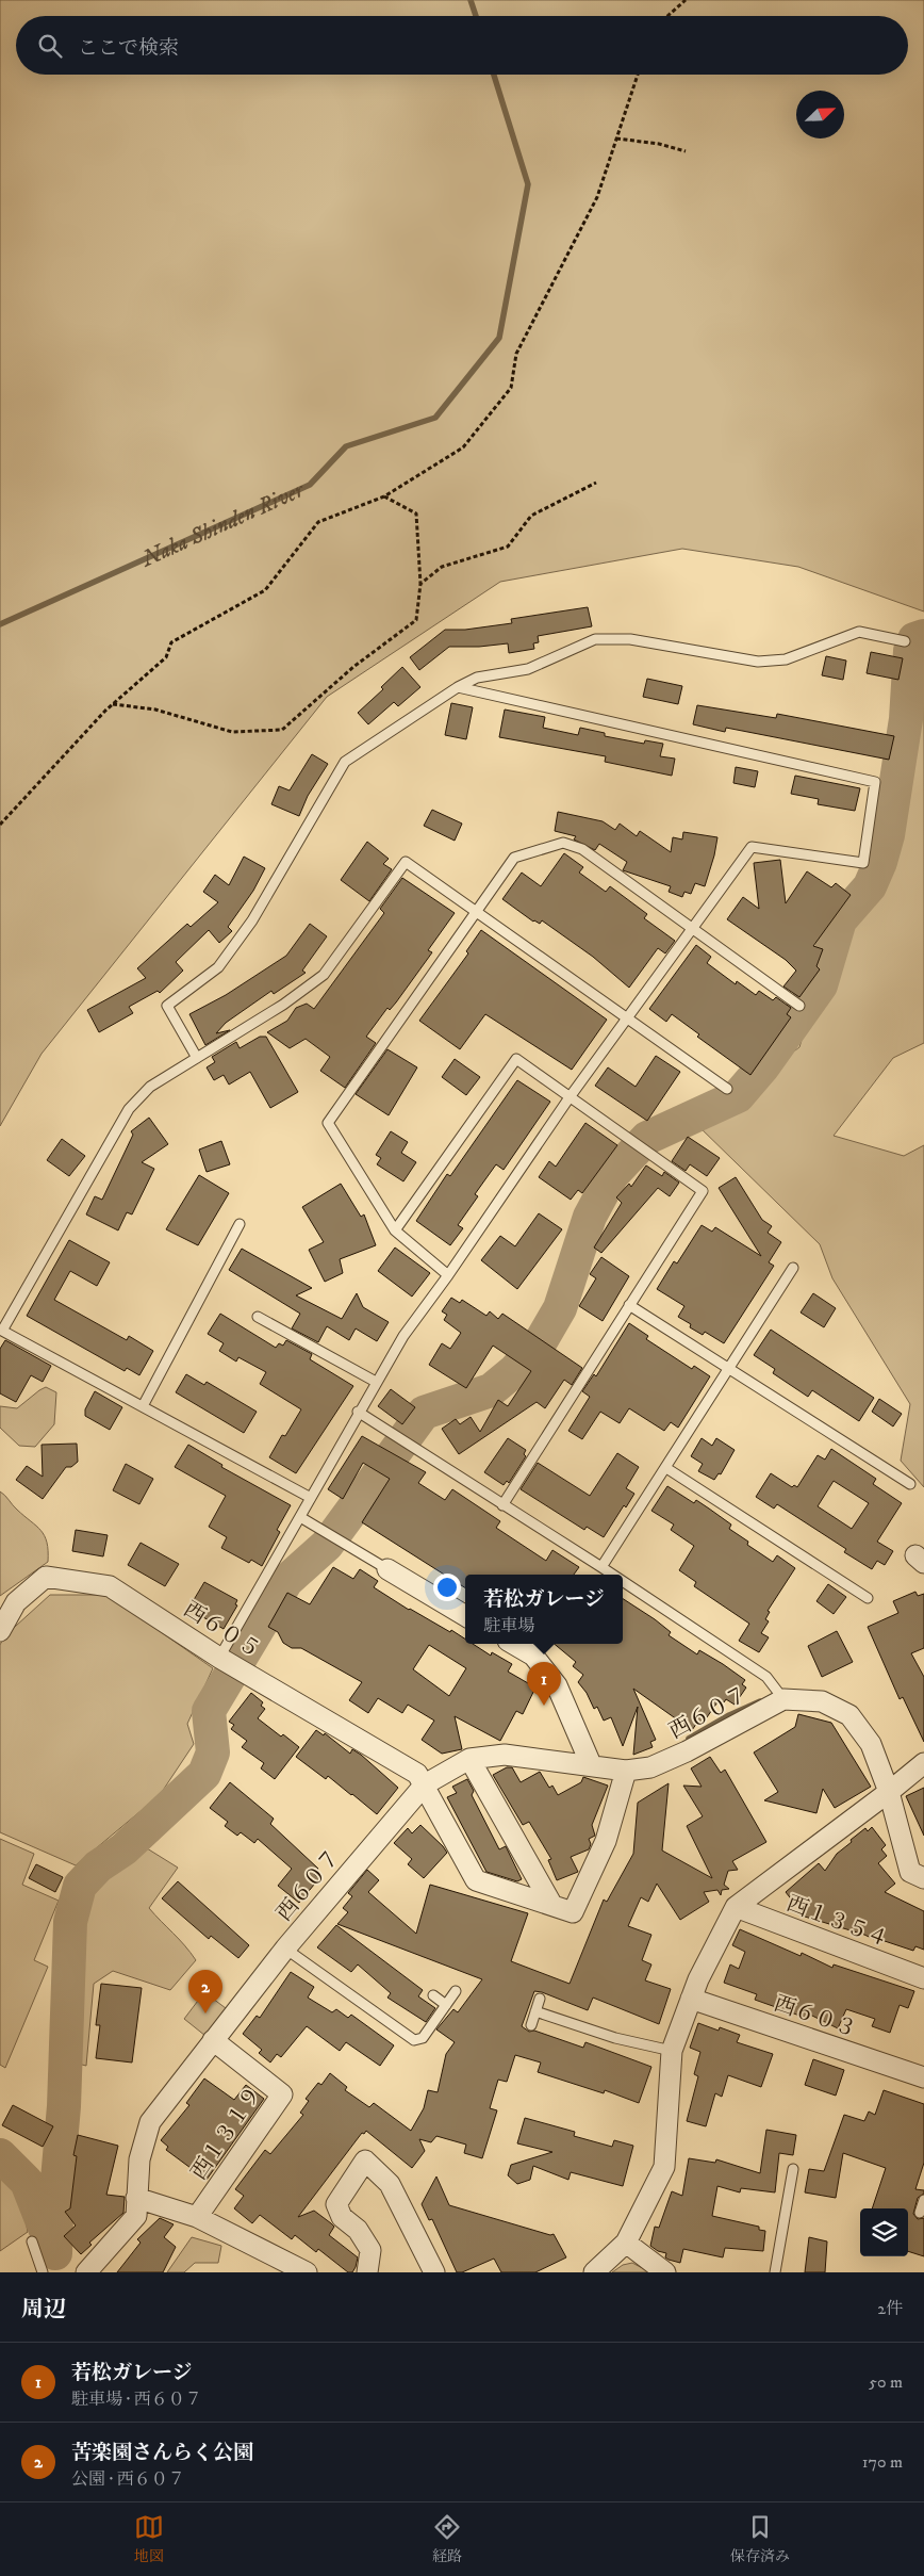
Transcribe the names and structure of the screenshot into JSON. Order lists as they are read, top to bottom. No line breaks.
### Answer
{"streets":{"street":["西６０５","西６０７","西１３５４","西６０３","西１３１９"]},"crossings":[["西６０５","西６０７"],["西６０７","西１３１９"]],"water":["Naka Shinden River"],"north":"top right","page":{"search":"ここで検索","popup":["若松ガレージ","駐車場"],"pins":["1","2"],"heading":["周辺","2件"],"list":[{"mark":"1","name":"若松ガレージ","note":"駐車場 · 西６０７","value":"50 m"},{"mark":"2","name":"苦楽園さんらく公園","note":"公園 · 西６０７","value":"170 m"}],"nav":["地図","経路","保存済み"]}}
